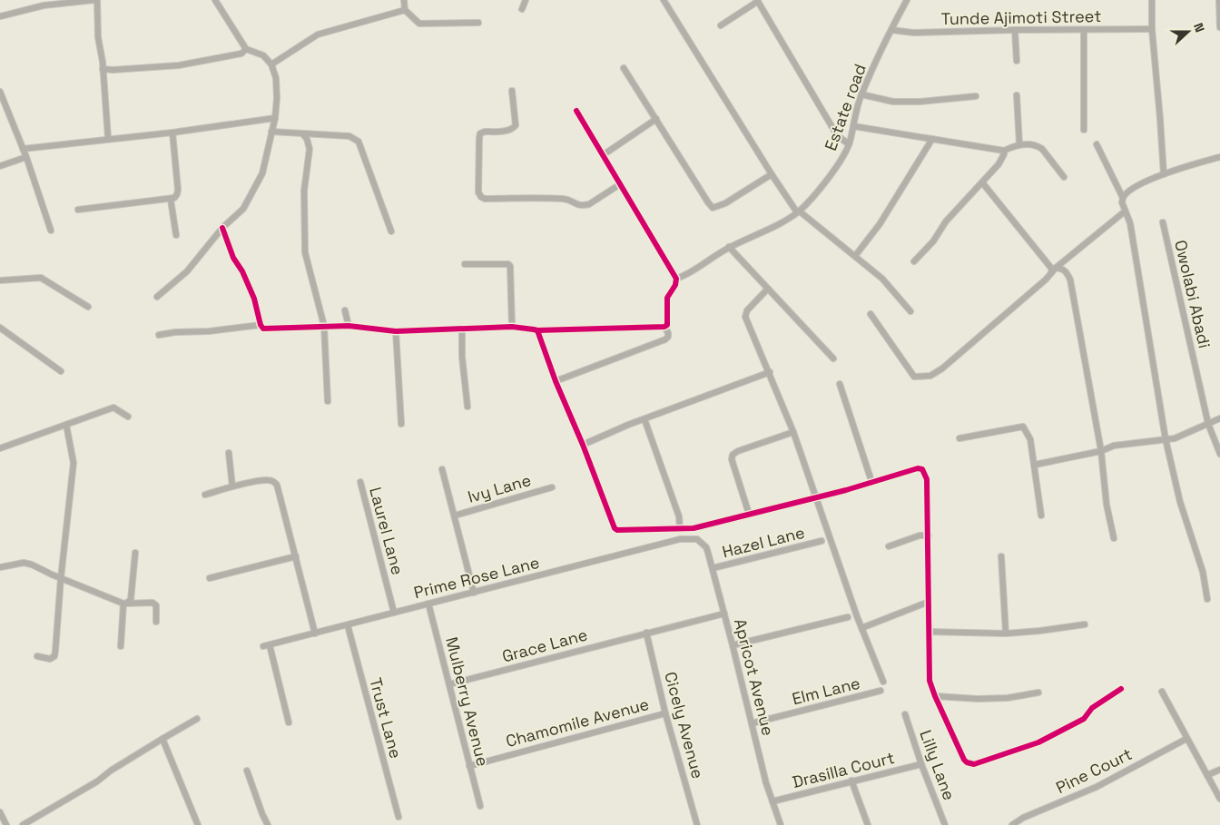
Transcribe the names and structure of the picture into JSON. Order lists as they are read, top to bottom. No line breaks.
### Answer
{"streets":{"street":["Tunde Ajimoti Street","Estate road","Owolabi Abadi","Ivy Lane","Laurel Lane","Hazel Lane","Prime Rose Lane","Grace Lane","Apricot Avenue","Elm Lane","Mulberry Avenue","Trust Lane","Chamomile Avenue","Cicely Avenue","Lilly Lane","Drasilla Court","Pine Court"]},"crossings":[["Tunde Ajimoti Street","Estate road"],["Laurel Lane","Prime Rose Lane"],["Hazel Lane","Apricot Avenue"],["Prime Rose Lane","Apricot Avenue"],["Prime Rose Lane","Mulberry Avenue"],["Prime Rose Lane","Trust Lane"],["Grace Lane","Apricot Avenue"],["Grace Lane","Mulberry Avenue"],["Grace Lane","Cicely Avenue"],["Apricot Avenue","Elm Lane"],["Apricot Avenue","Drasilla Court"],["Mulberry Avenue","Chamomile Avenue"],["Chamomile Avenue","Cicely Avenue"],["Lilly Lane","Drasilla Court"]],"north":"right"}
